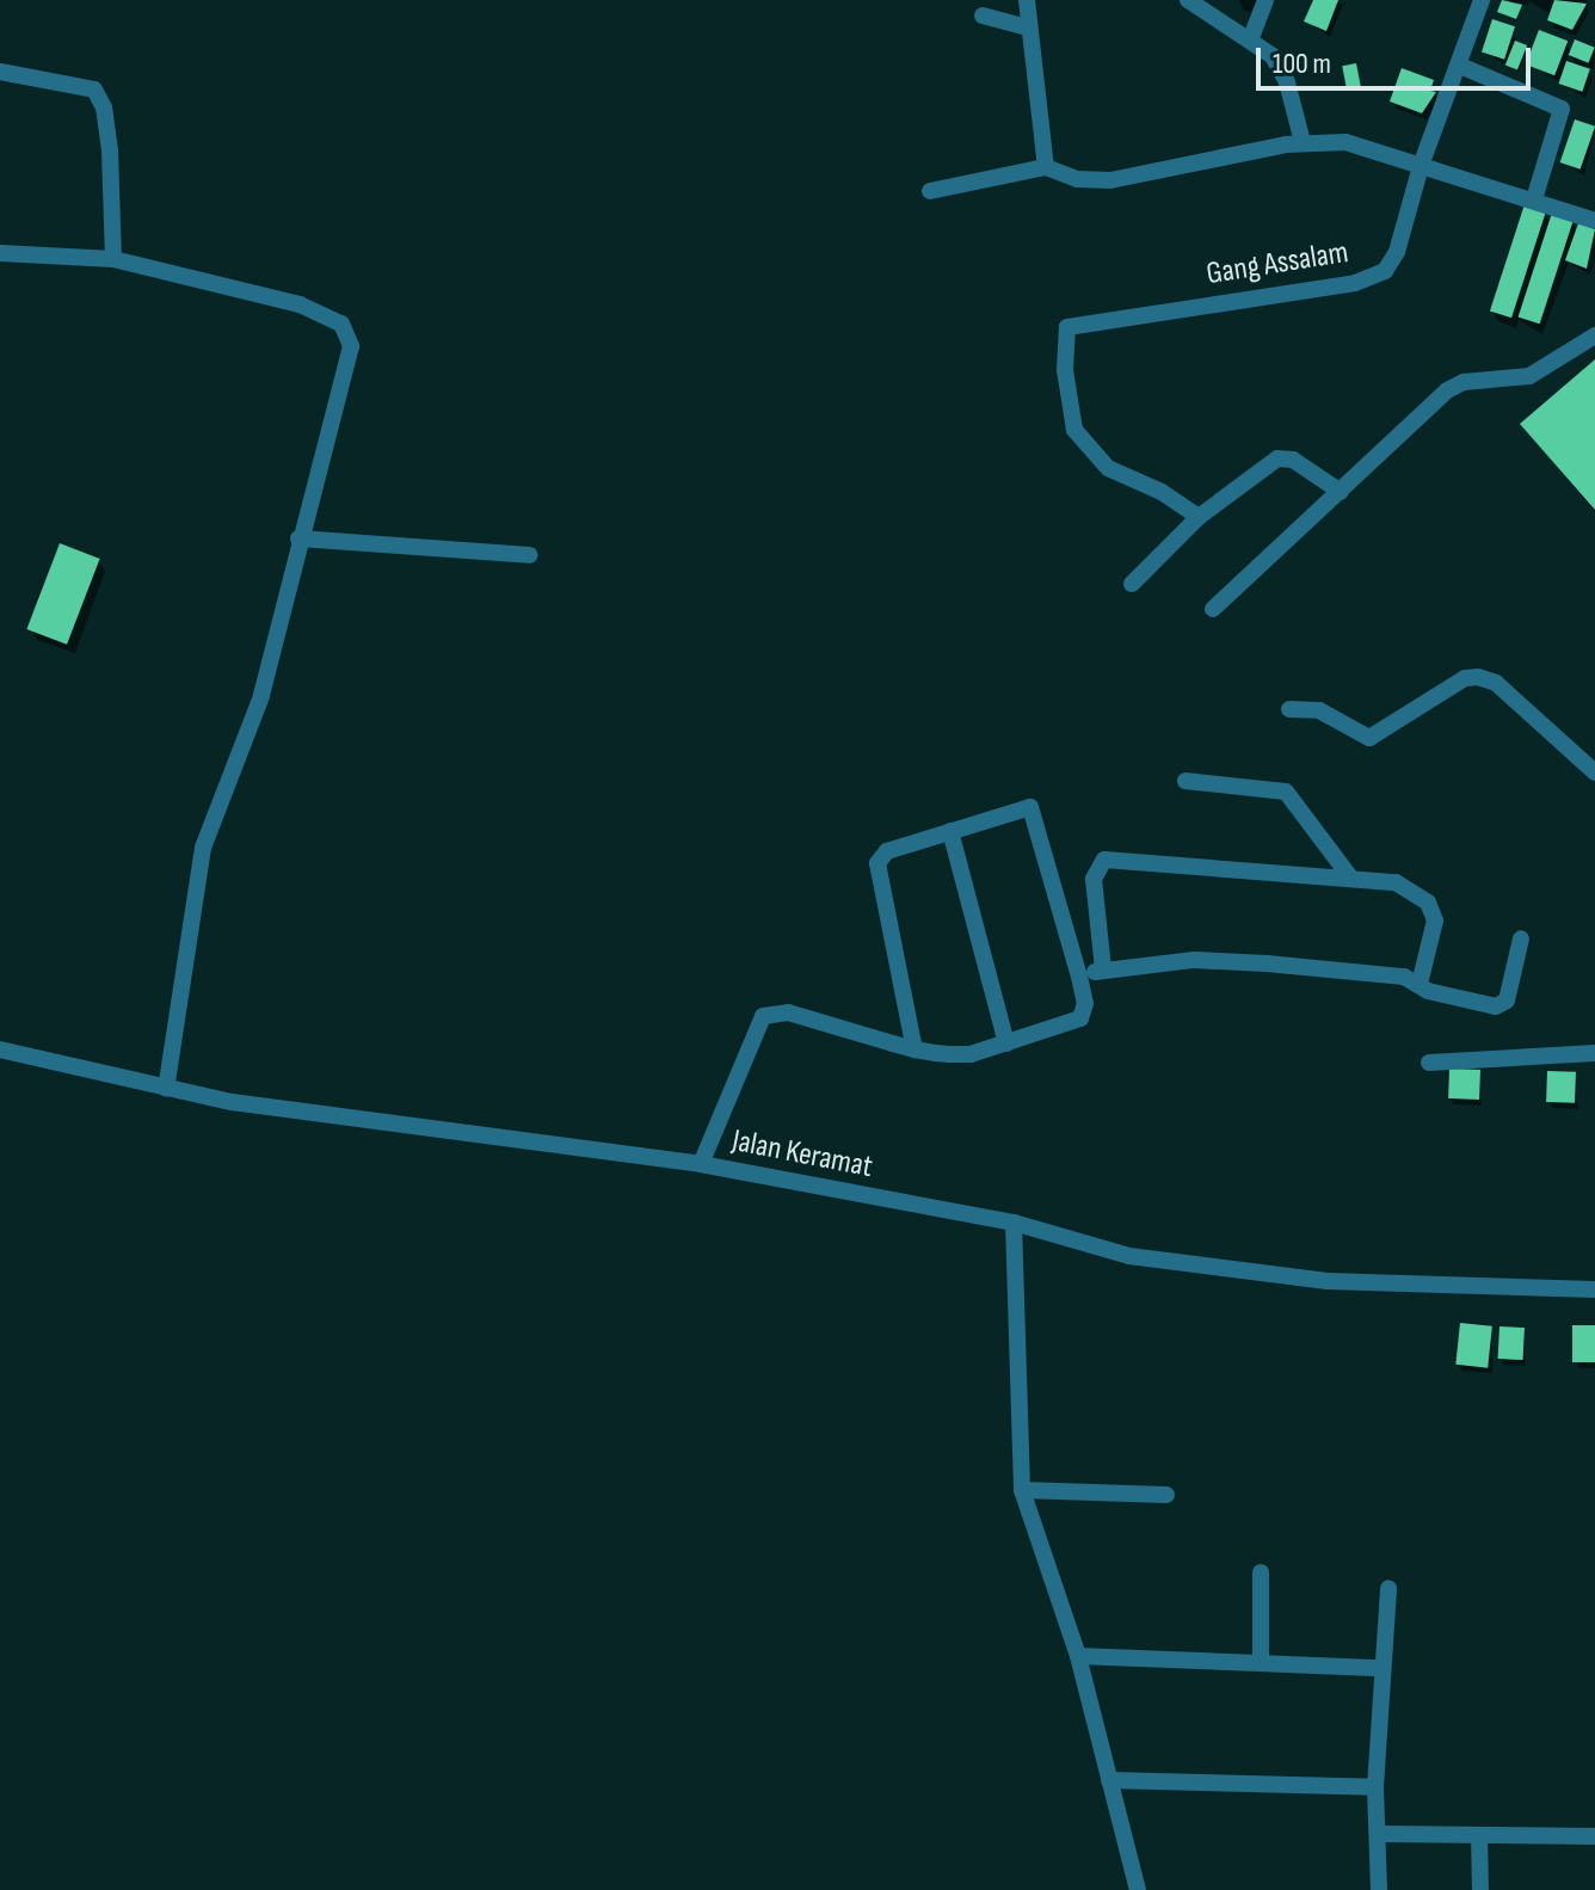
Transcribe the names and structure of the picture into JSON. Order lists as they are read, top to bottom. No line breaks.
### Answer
{"streets":{"street":["Gang Assalam","Jalan Keramat"]},"scale_bar":"100 m"}
